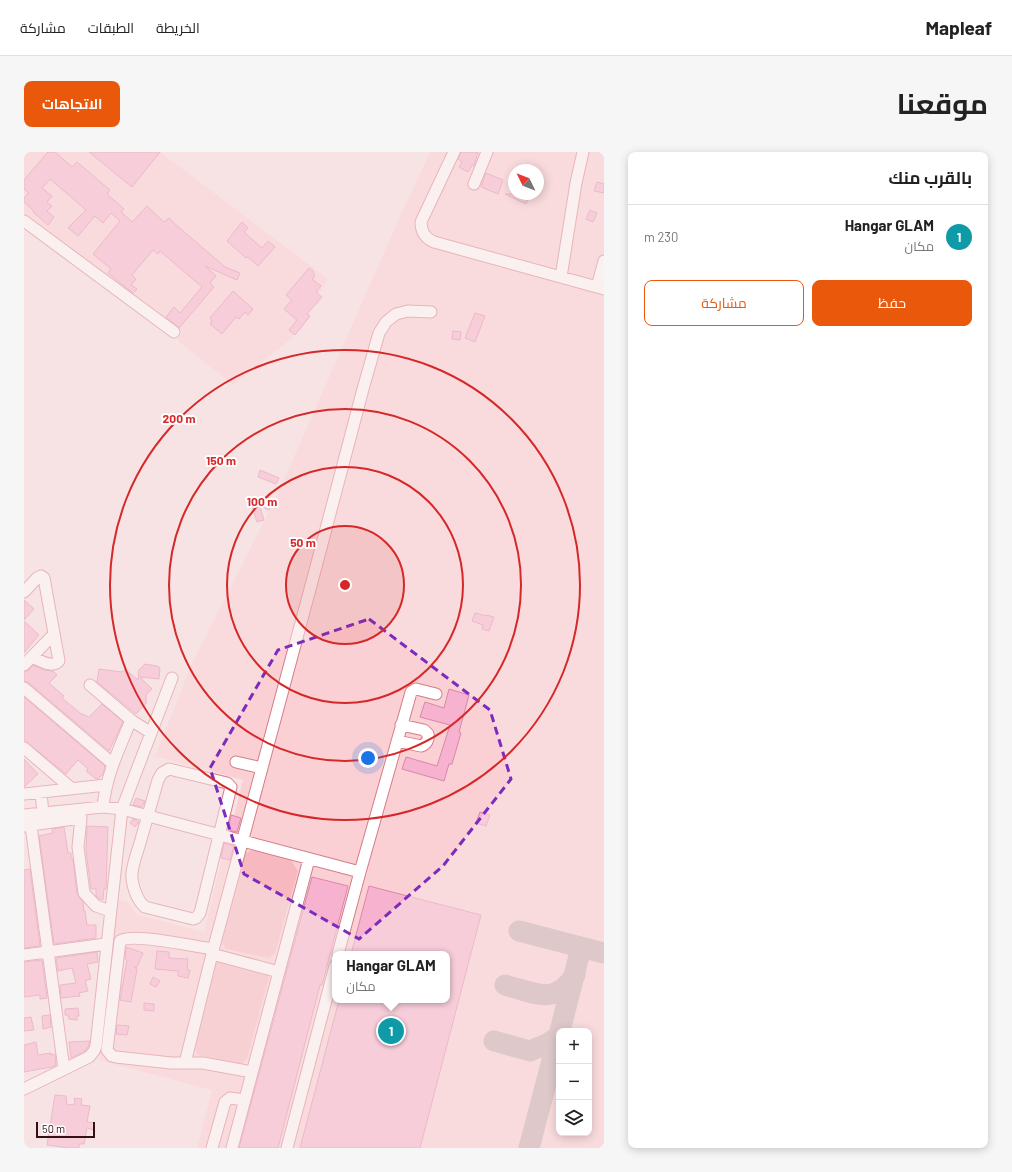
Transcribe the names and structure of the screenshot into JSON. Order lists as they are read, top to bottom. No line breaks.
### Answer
{"scale_bar":"50 m","north":"top left","page":{"header":"Mapleaf","nav":["الخريطة","الطبقات","مشاركة"],"title":"موقعنا","buttons":["الاتجاهات",["حفظ","مشاركة"]],"heading":"بالقرب منك","list":[{"mark":"1","name":"Hangar GLAM","note":"مكان","value":"230 m"}],"popup":["Hangar GLAM","مكان"],"pins":"1","map_buttons":["+","−"],"scale":"50 m"},"rings":["200 m","150 m","100 m","50 m"]}
